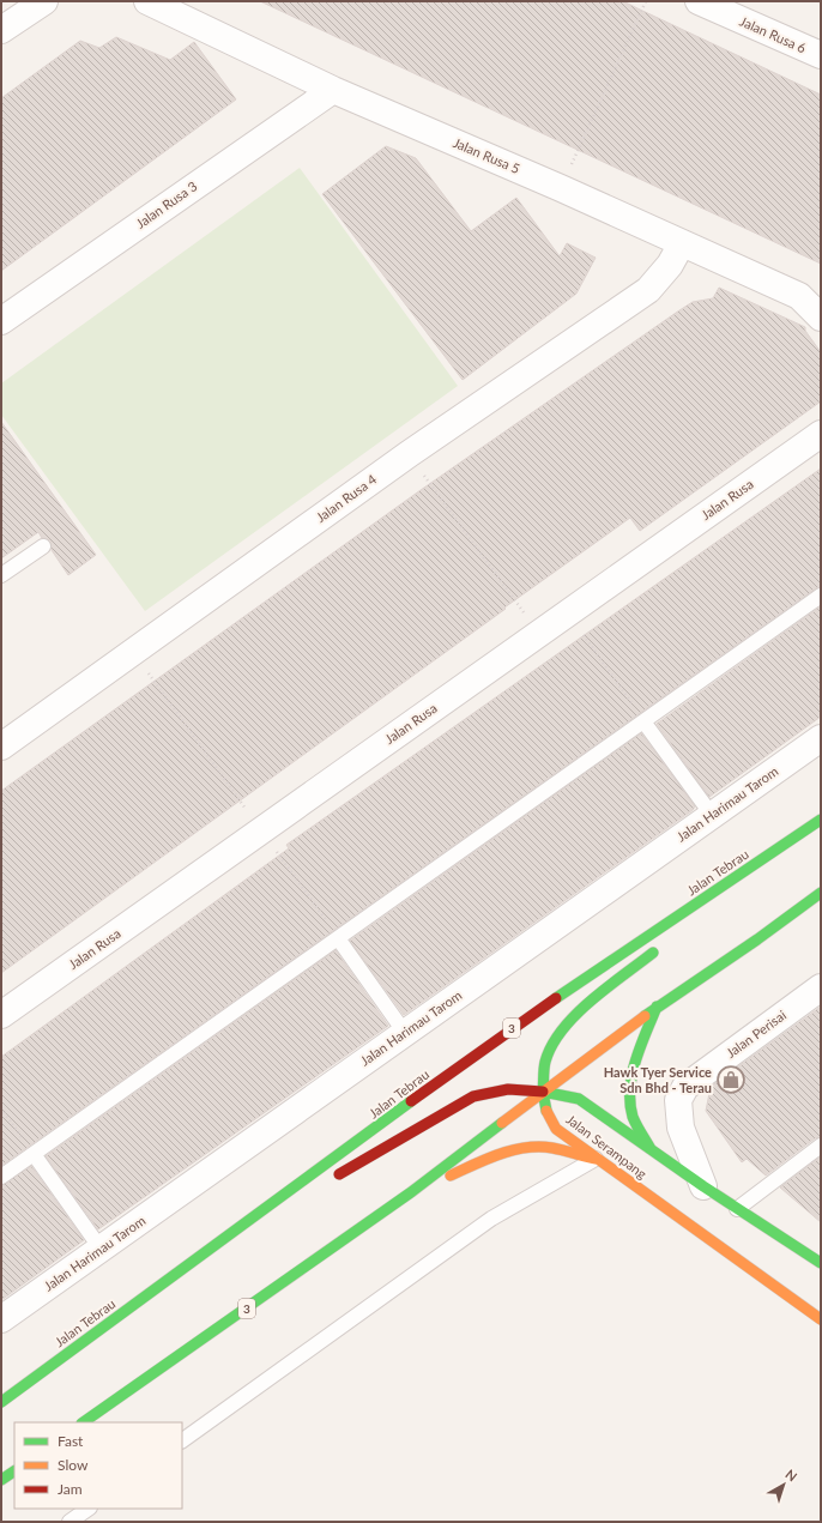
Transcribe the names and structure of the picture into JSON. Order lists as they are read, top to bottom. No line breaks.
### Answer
{"streets":{"main road":["Jalan Tebrau","3","Jalan Serampang"],"street":["Jalan Rusa 6","Jalan Rusa 5","Jalan Rusa 3","Jalan Rusa 4","Jalan Rusa","Jalan Harimau Tarom","Jalan Perisai"]},"crossings":[["Jalan Rusa 5","Jalan Rusa 3"],["Jalan Rusa 5","Jalan Rusa 4"],["3","Jalan Serampang"],["Jalan Perisai","Jalan Serampang"]],"places":{"shop":["Hawk Tyer Service Sdn Bhd - Terau"]},"legend":["Fast","Slow","Jam"],"north":"top right"}
